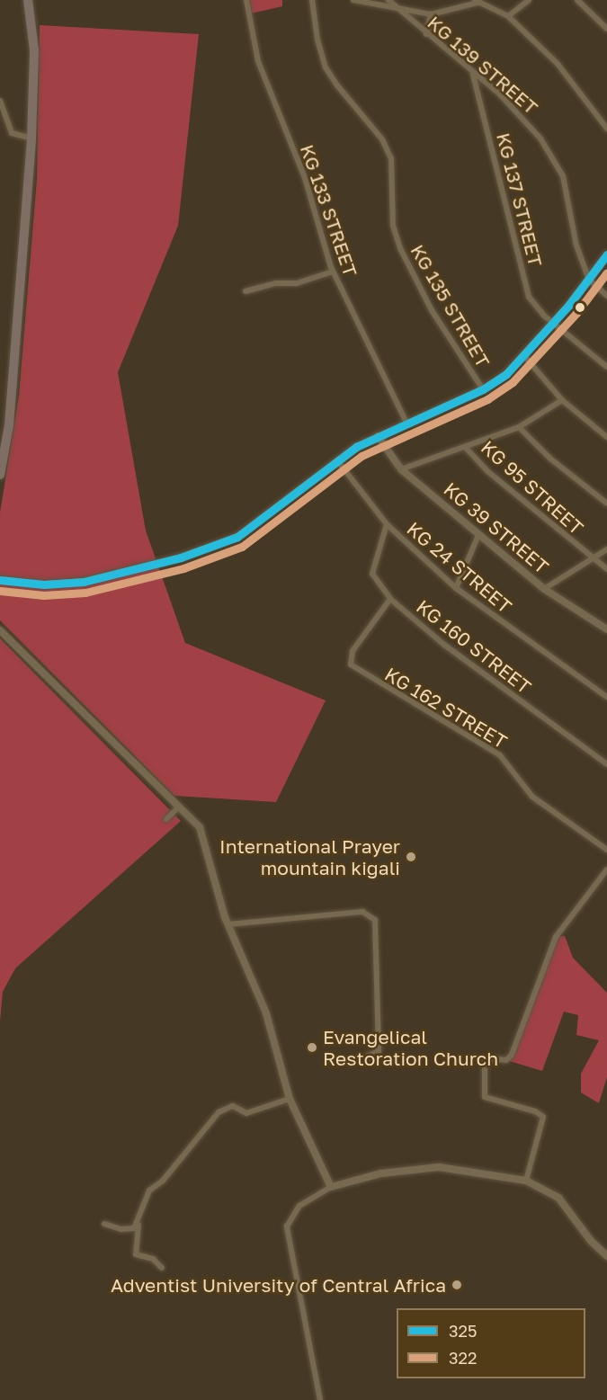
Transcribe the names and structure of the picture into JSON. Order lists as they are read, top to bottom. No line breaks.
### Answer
{"streets":{"street":["KG 139 STREET","KG 137 STREET","KG 133 STREET","KG 135 STREET","KG 95 STREET","KG 39 STREET","KG 24 STREET","KG 160 STREET","KG 162 STREET"]},"crossings":[["KG 139 STREET","KG 137 STREET"],["KG 24 STREET","KG 160 STREET"],["KG 160 STREET","KG 162 STREET"]],"places":["International Prayer mountain kigali","Evangelical Restoration Church","Adventist University of Central Africa"],"lines":["transit line 325","transit line 322"],"legend":["325","322"]}
